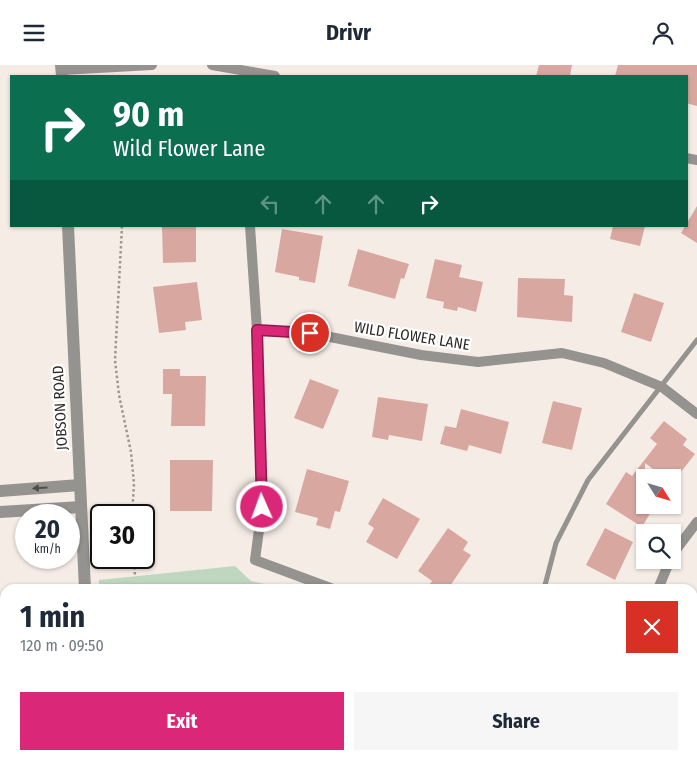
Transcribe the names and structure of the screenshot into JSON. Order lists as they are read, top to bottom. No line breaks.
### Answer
{"streets":{"street":["WILD FLOWER LANE","JOBSON ROAD"]},"north":"bottom right","page":{"header":"Drivr","turn":["90 m","Wild Flower Lane"],"speed":"20 km/h","limit":"30","heading":["1 min","120 m · 09:50"],"buttons":["Exit","Share"]}}
